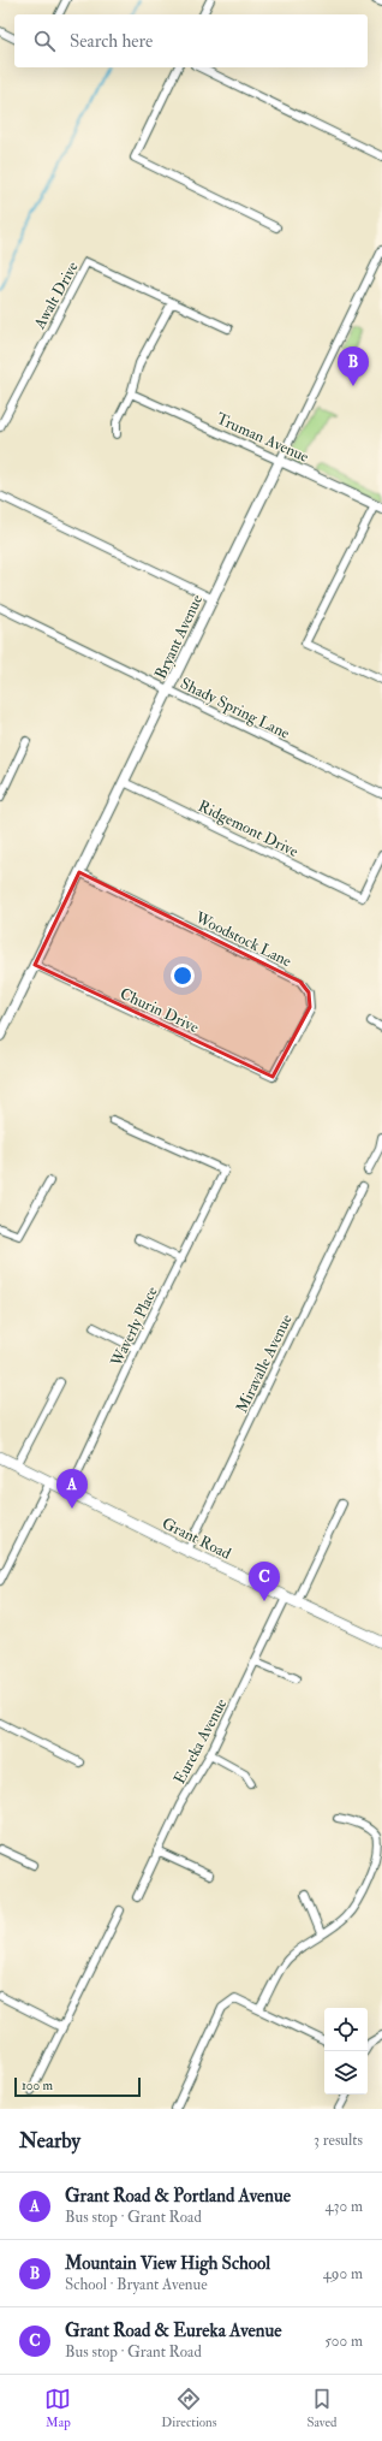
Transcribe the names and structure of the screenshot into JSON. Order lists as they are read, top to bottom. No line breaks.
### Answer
{"streets":{"main road":["Grant Road"],"street":["Awalt Drive","Truman Avenue","Bryant Avenue","Shady Spring Lane","Ridgemont Drive","Woodstock Lane","Churin Drive","Waverly Place","Miravalle Avenue","Eureka Avenue"]},"crossings":[["Truman Avenue","Bryant Avenue"],["Bryant Avenue","Shady Spring Lane"],["Bryant Avenue","Ridgemont Drive"],["Bryant Avenue","Woodstock Lane"],["Bryant Avenue","Churin Drive"],["Woodstock Lane","Churin Drive"],["Waverly Place","Grant Road"],["Miravalle Avenue","Grant Road"],["Grant Road","Eureka Avenue"]],"scale_bar":"100 m","page":{"search":"Search here","pins":["B","A","C"],"scale":"100 m","heading":["Nearby","3 results"],"list":[{"mark":"A","name":"Grant Road & Portland Avenue","note":"Bus stop · Grant Road","value":"430 m"},{"mark":"B","name":"Mountain View High School","note":"School · Bryant Avenue","value":"490 m"},{"mark":"C","name":"Grant Road & Eureka Avenue","note":"Bus stop · Grant Road","value":"500 m"}],"nav":["Map","Directions","Saved"]}}
